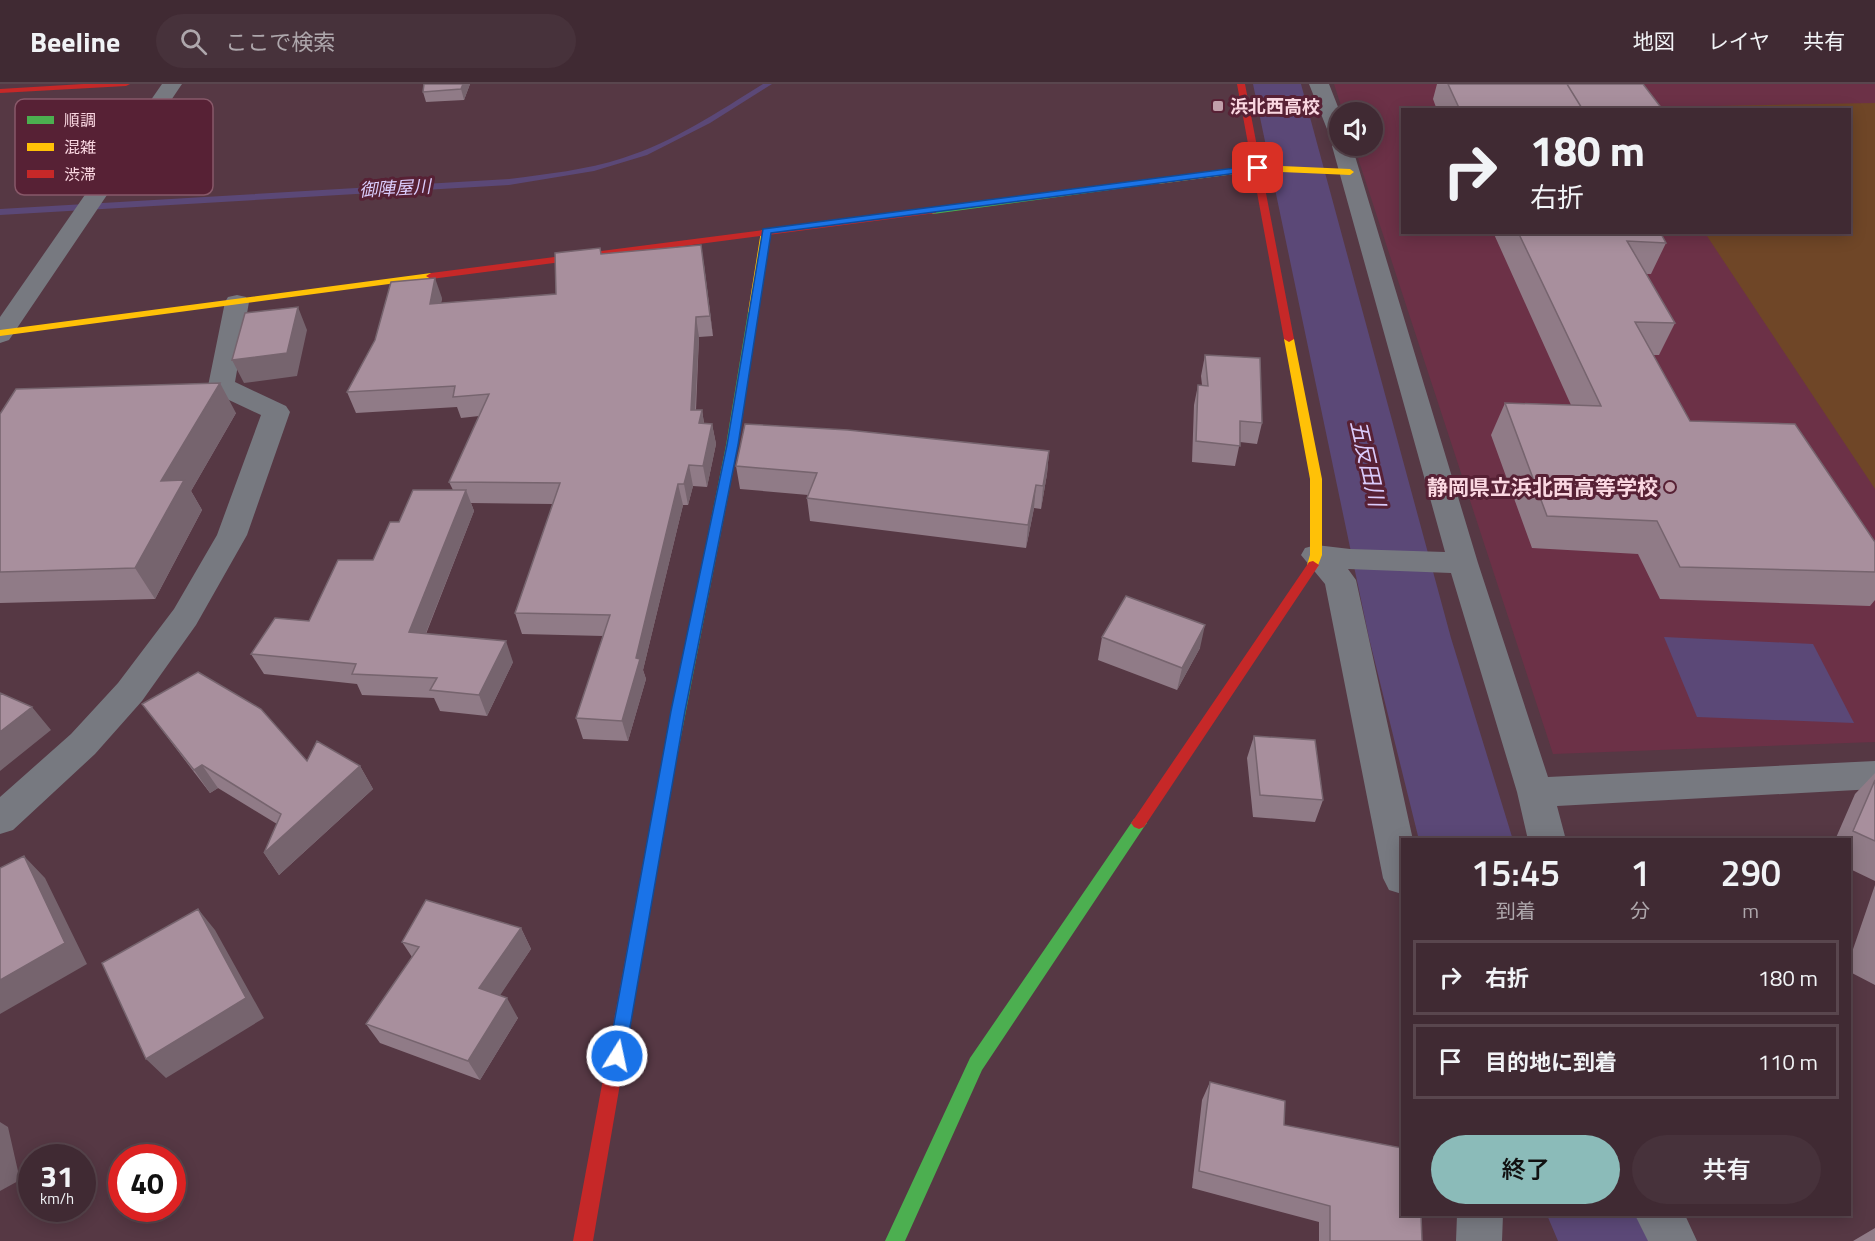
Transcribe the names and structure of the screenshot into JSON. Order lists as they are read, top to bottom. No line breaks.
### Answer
{"water":["御陣屋川","五反田川"],"places":{"transit":["浜北西高校"],"other":["静岡県立浜北西高等学校"]},"legend":["順調","混雑","渋滞"],"page":{"header":"Beeline","search":"ここで検索","nav":["地図","レイヤ","共有"],"turn":["180 m","右折"],"eta":["15:45","到着","1","分","290","m"],"list":[{"name":"右折","value":"180 m"},{"name":"目的地に到着","value":"110 m"}],"buttons":["終了","共有"],"speed":"31 km/h","limit":"40"}}
